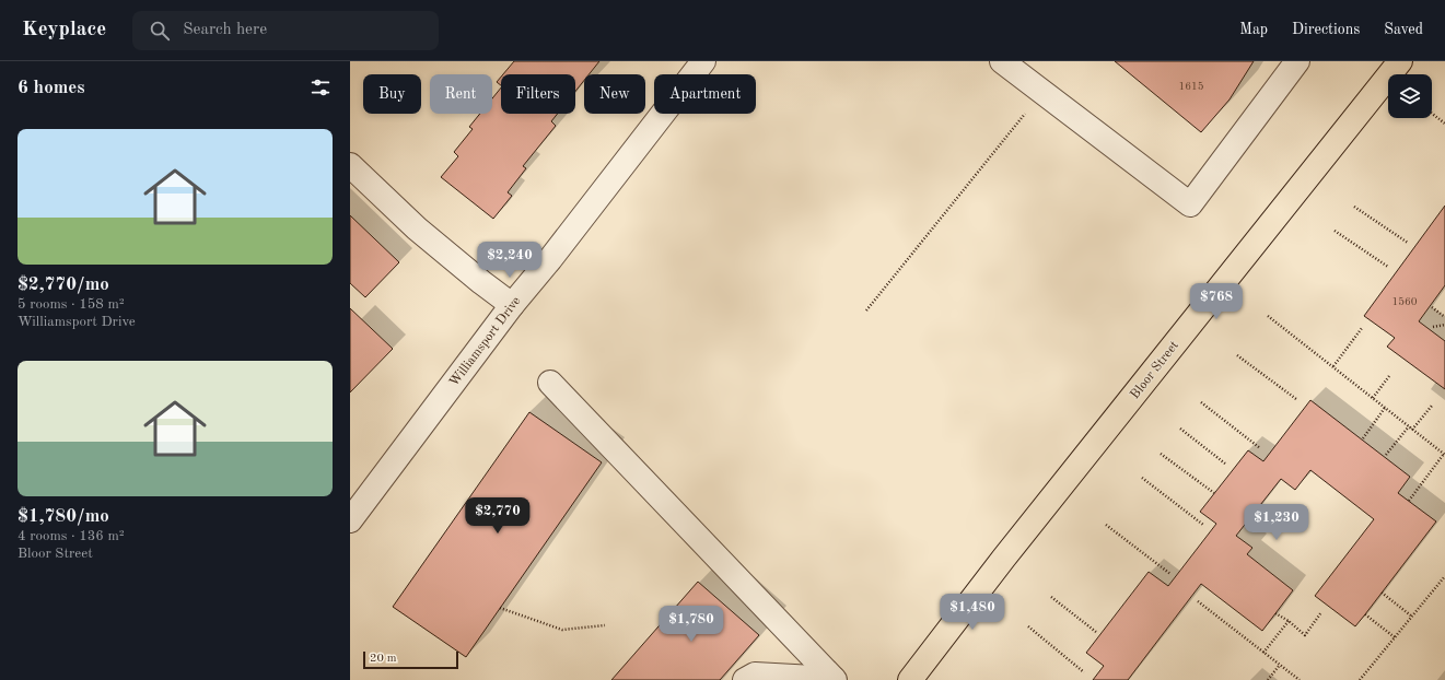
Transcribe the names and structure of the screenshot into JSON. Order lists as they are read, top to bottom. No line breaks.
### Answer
{"streets":{"main road":["Bloor Street"],"street":["Williamsport Drive"]},"house_numbers":["1615","1560"],"scale_bar":"20 m","page":{"header":"Keyplace","search":"Search here","nav":["Map","Directions","Saved"],"heading":"6 homes","chip":["Buy","Rent","Filters","New","Apartment"],"list":[{"name":"$2,770/mo","note":"5 rooms · 158 m² · Williamsport Drive"},{"name":"$1,780/mo","note":"4 rooms · 136 m² · Bloor Street"}],"price":["$2,240","$768","$2,770","$1,230","$1,480","$1,780"],"scale":"20 m"}}
